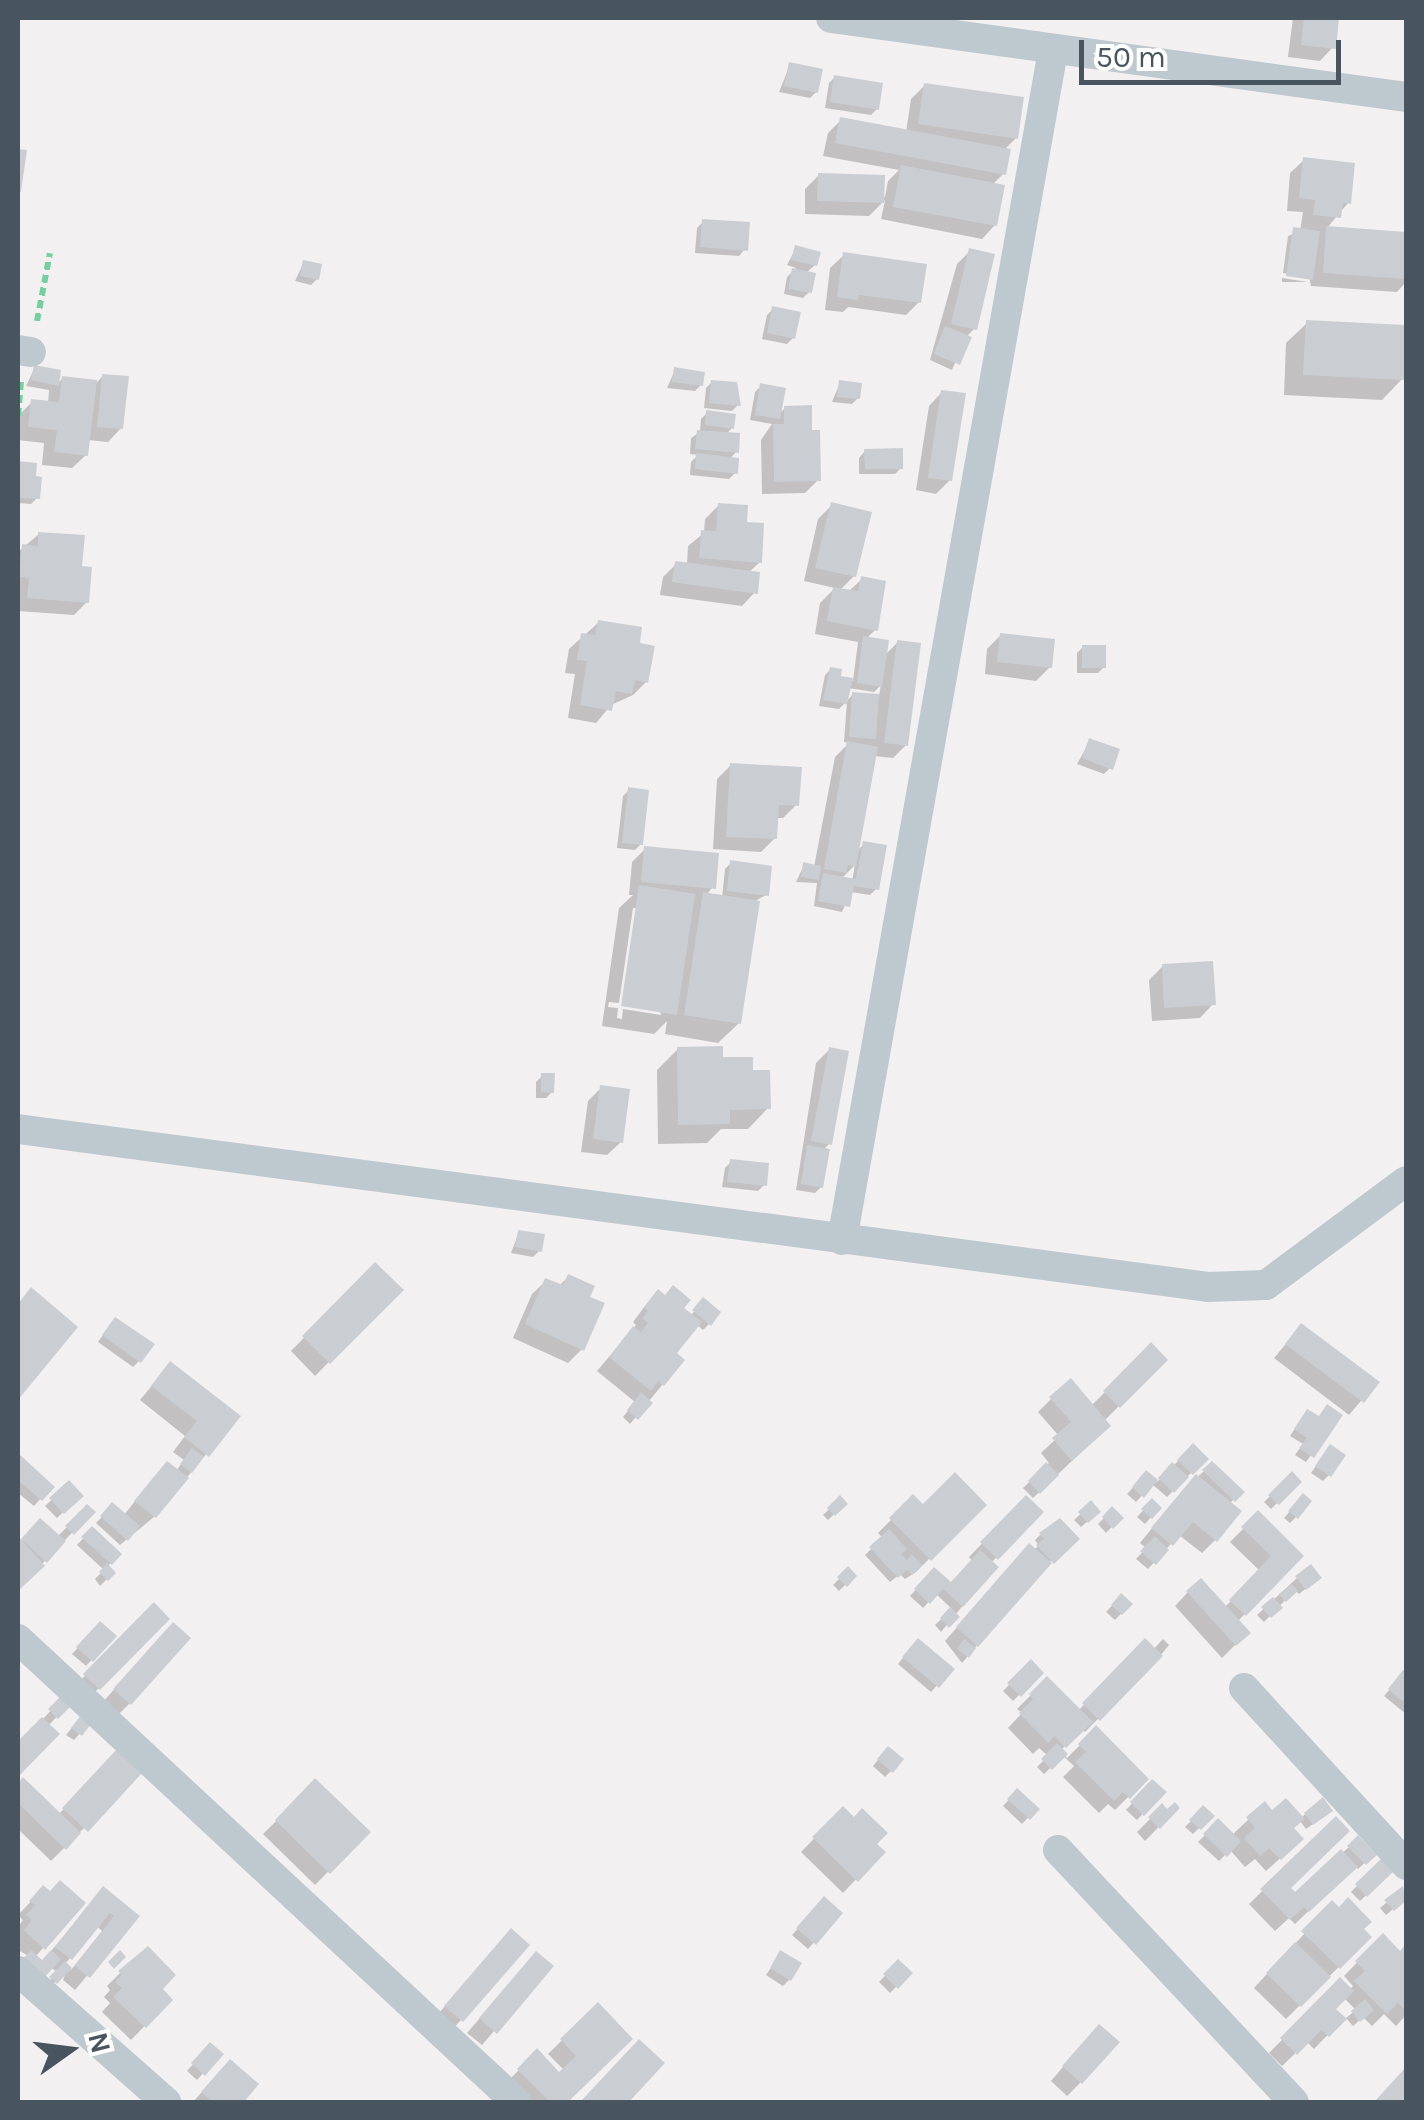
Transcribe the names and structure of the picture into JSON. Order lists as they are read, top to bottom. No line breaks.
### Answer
{"scale_bar":"50 m","north":"right"}
